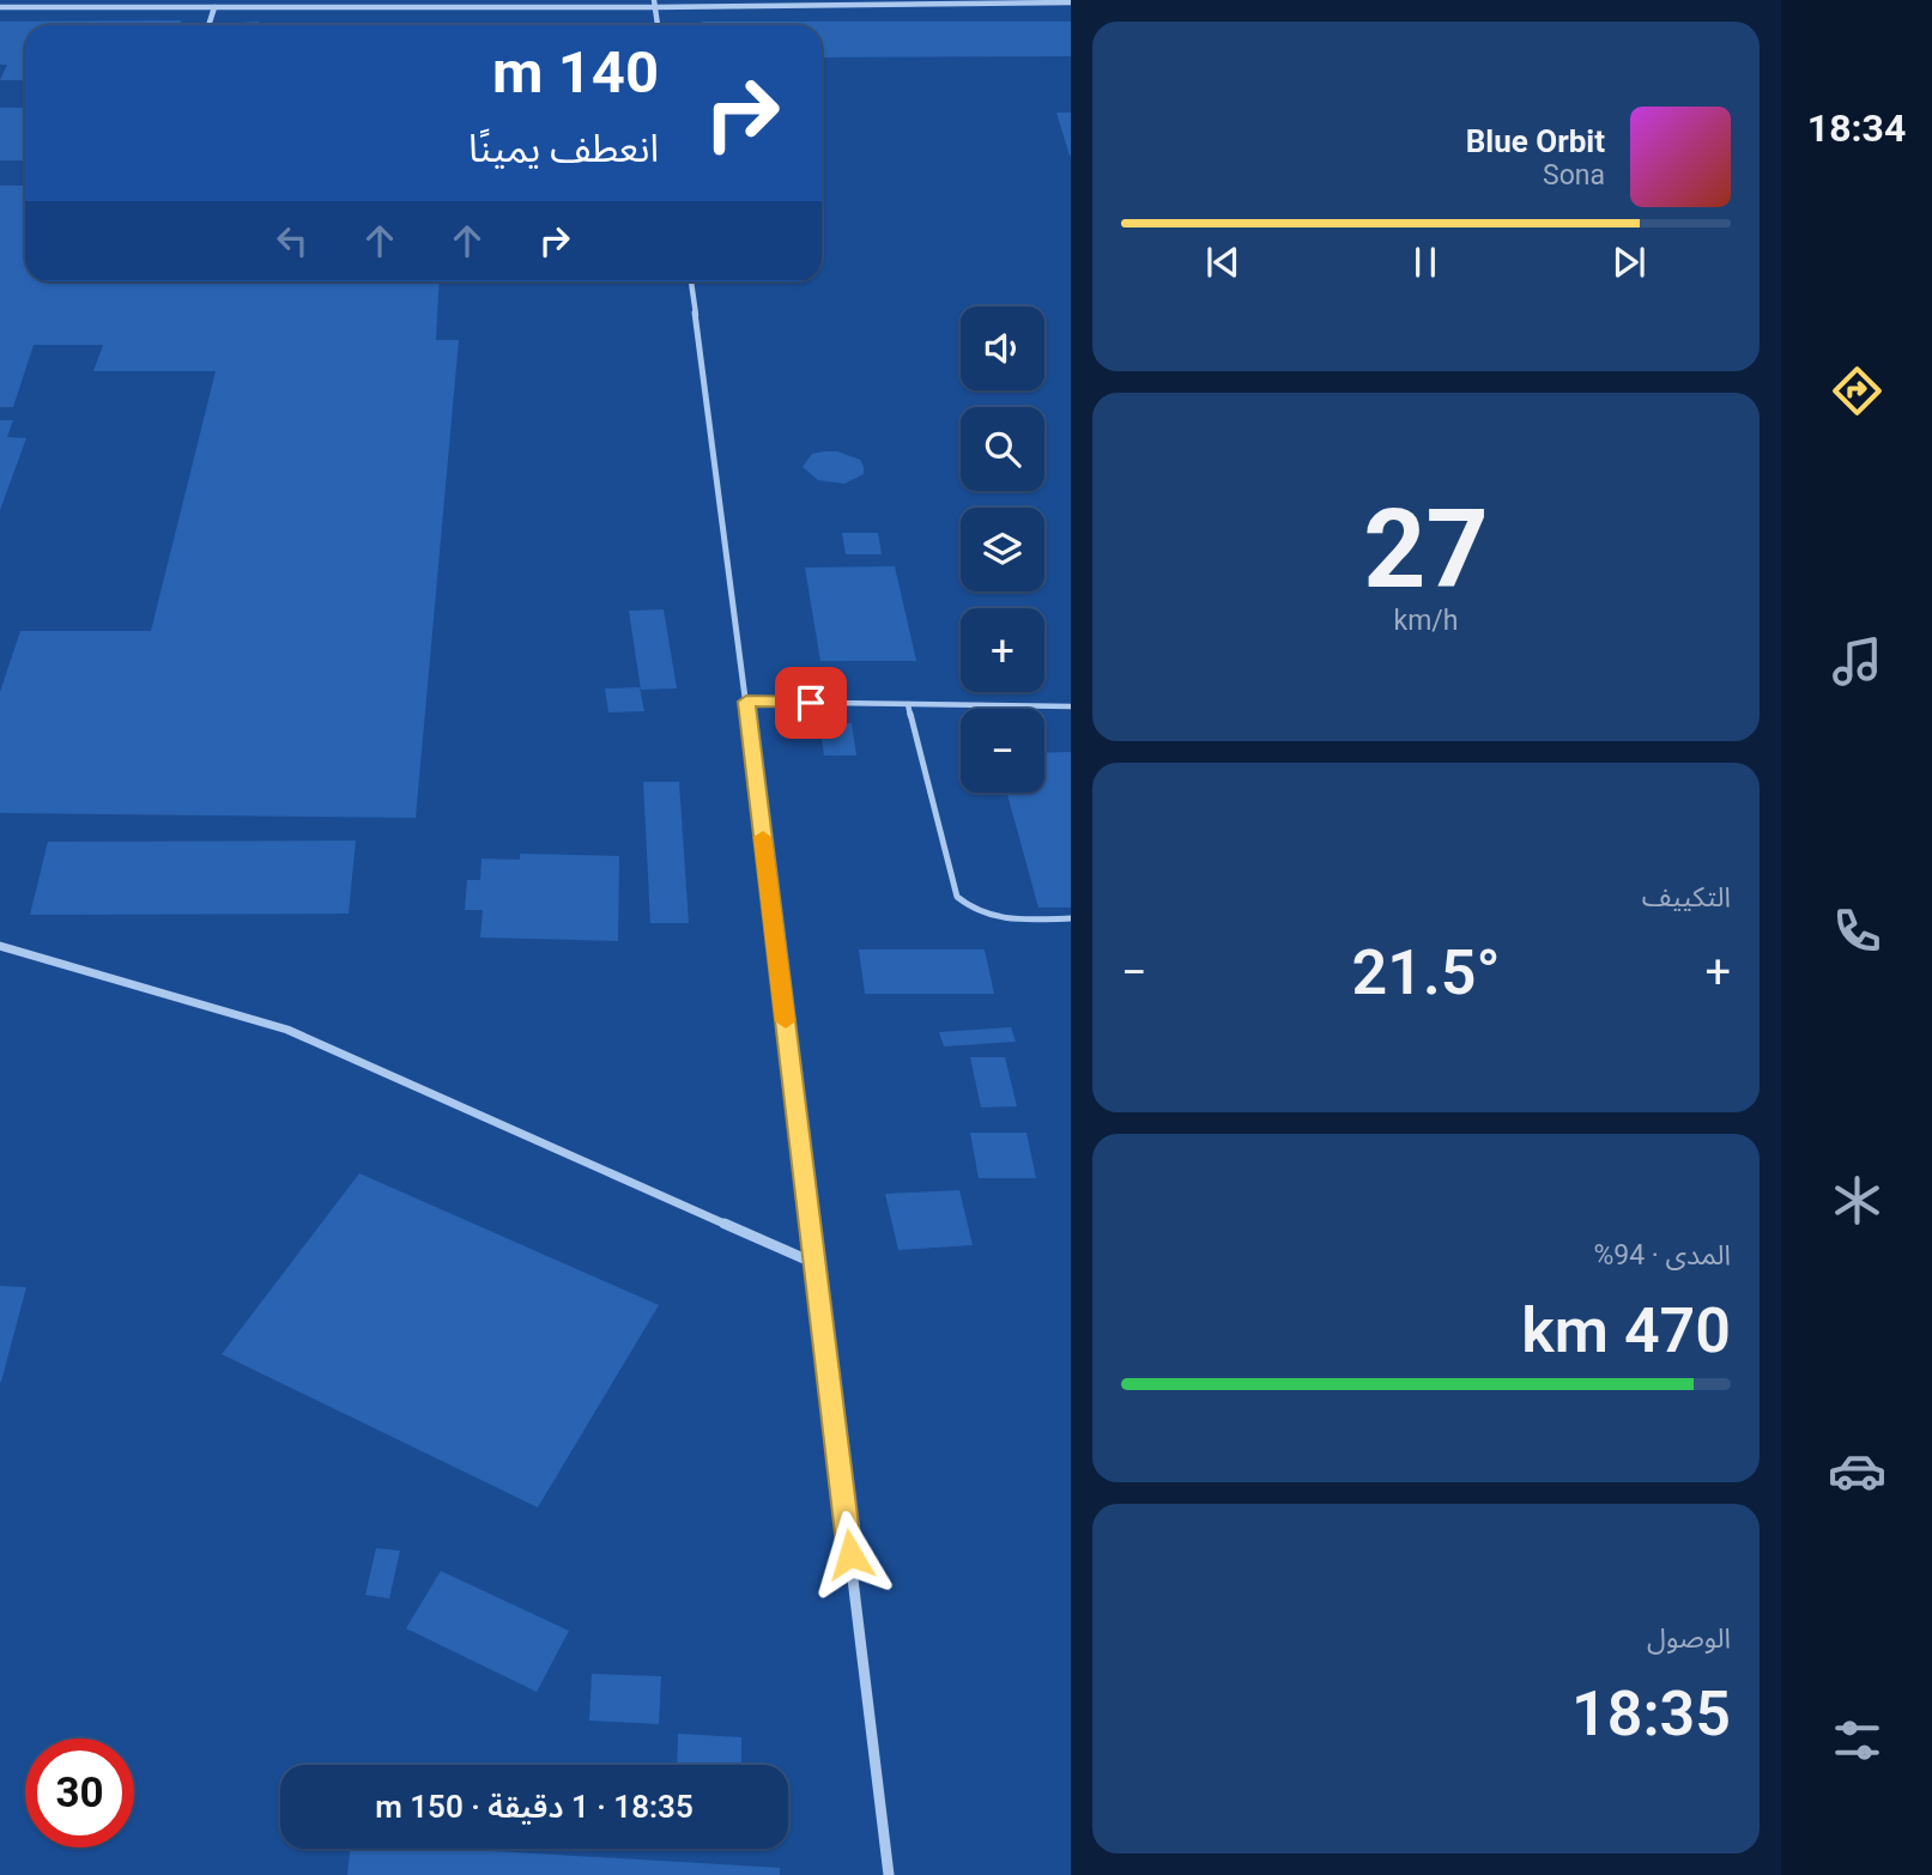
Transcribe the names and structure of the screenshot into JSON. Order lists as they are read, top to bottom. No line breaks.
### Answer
{"page":{"tabs":"18:34","turn":["140 m","انعطف يمينًا"],"song":["Blue Orbit","Sona"],"map_buttons":["+","−"],"tile":[["27","km/h"],"التكييف",["المدى · 94%","470 km"],["الوصول","18:35"]],"heat":["−","21.5°","+"],"limit":"30","trip":"18:35 · 1 دقيقة · 150 m"}}
